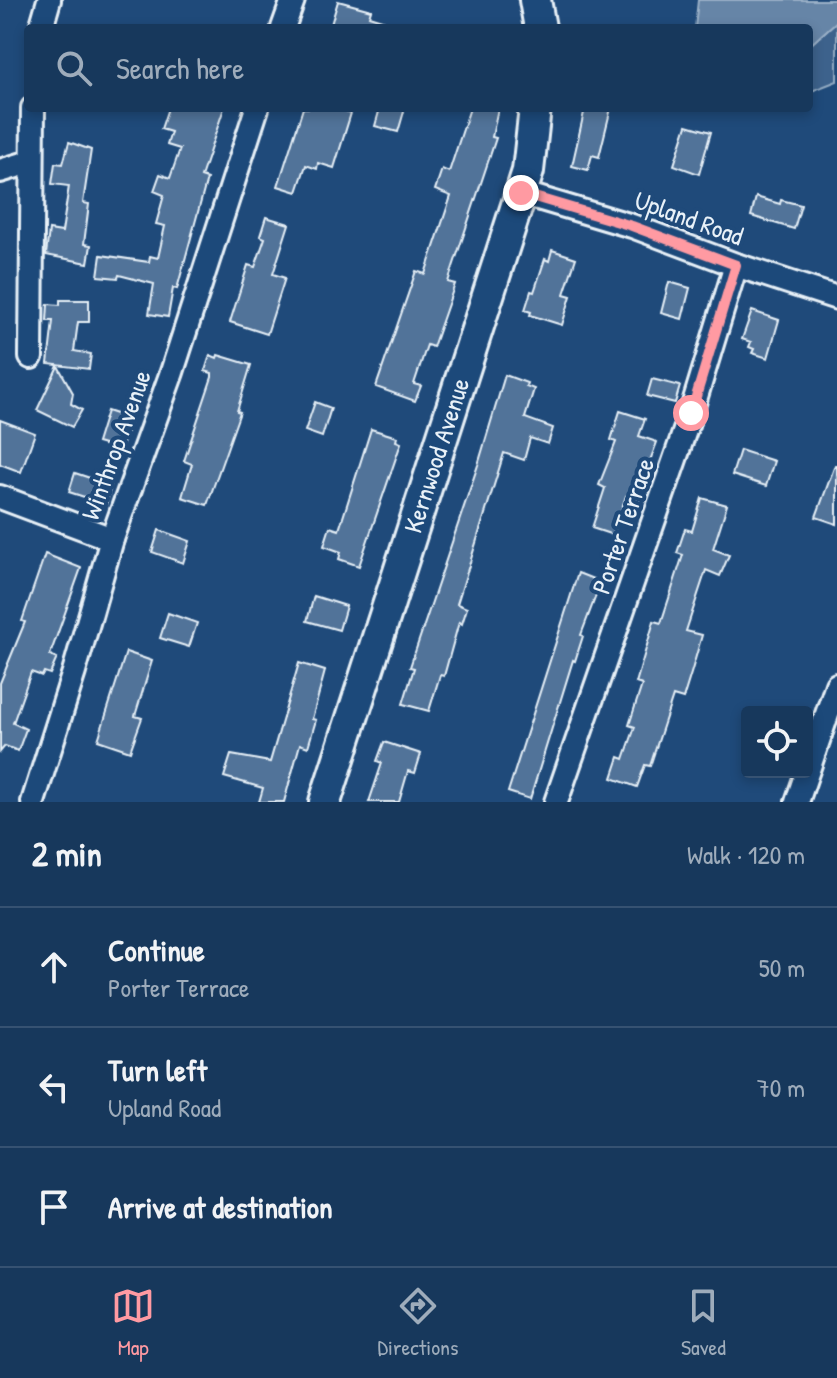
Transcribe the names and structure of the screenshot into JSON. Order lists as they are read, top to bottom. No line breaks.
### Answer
{"streets":{"main road":["Kernwood Avenue"],"street":["Upland Road","Winthrop Avenue","Porter Terrace"]},"crossings":[["Upland Road","Kernwood Avenue"],["Upland Road","Porter Terrace"]],"page":{"search":"Search here","heading":["2 min","Walk · 120 m"],"list":[["Continue","Porter Terrace","50 m"],["Turn left","Upland Road","70 m"],"Arrive at destination"],"nav":["Map","Directions","Saved"]}}
